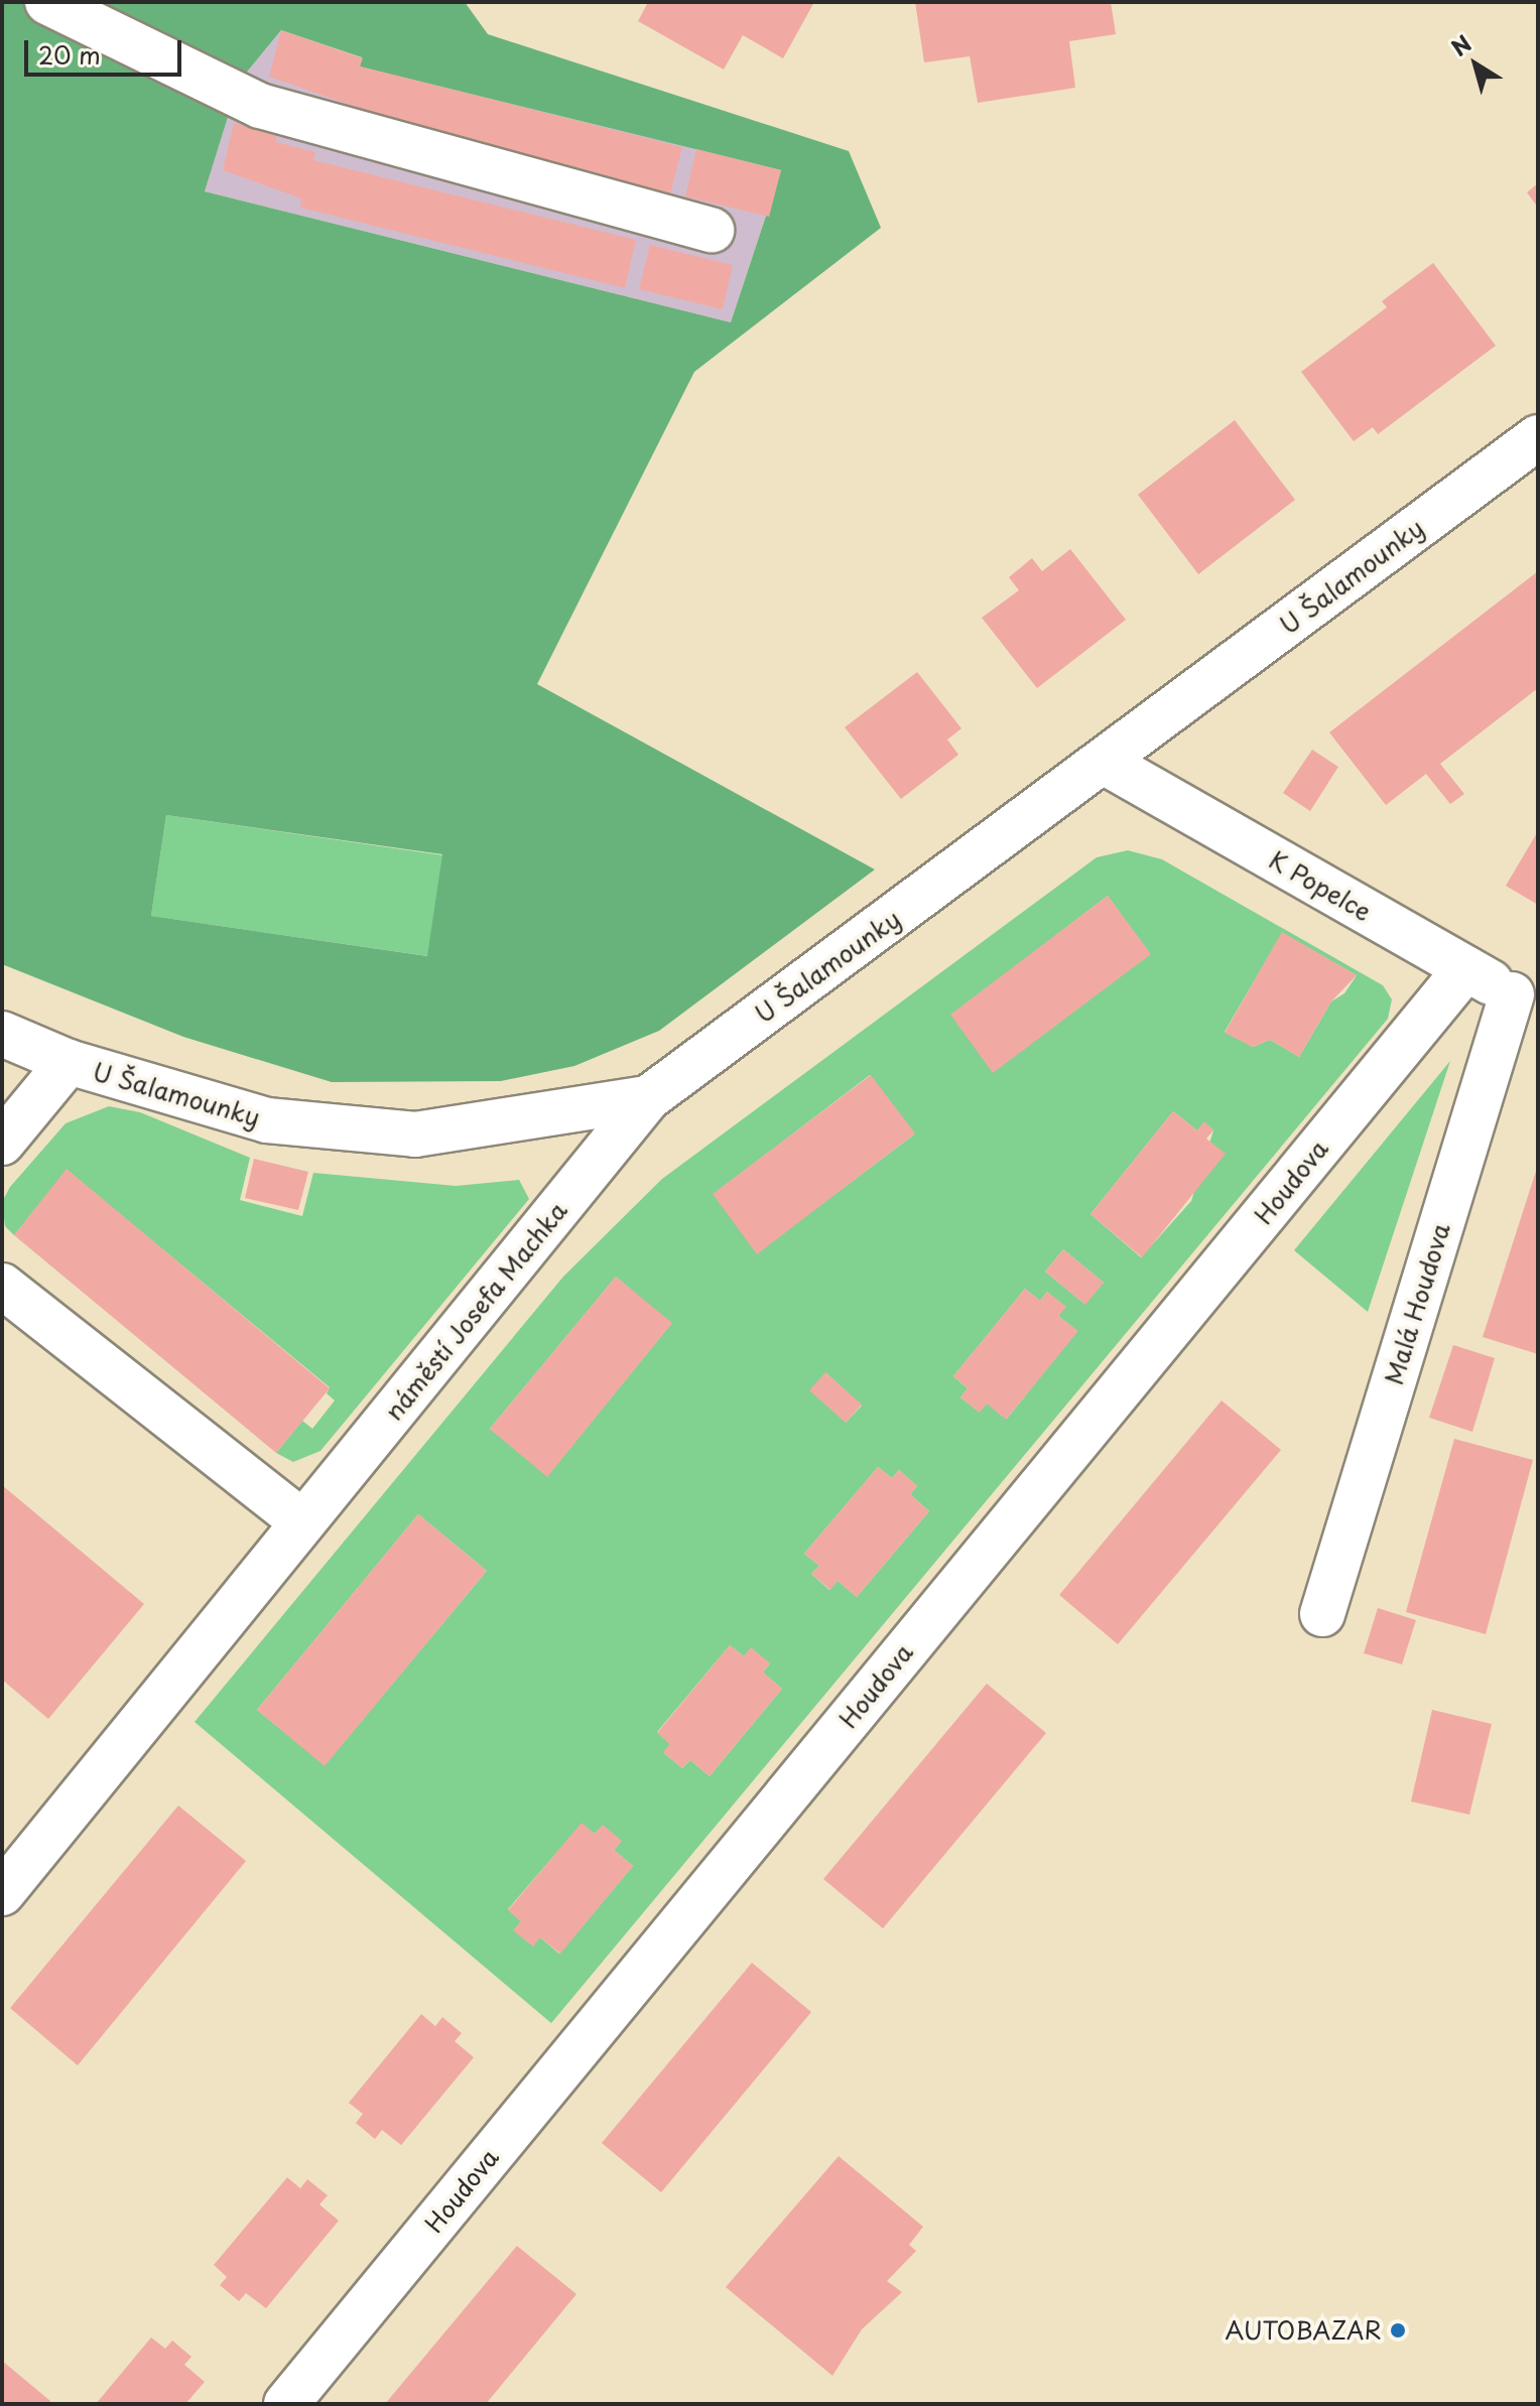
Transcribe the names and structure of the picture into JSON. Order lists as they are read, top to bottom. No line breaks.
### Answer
{"streets":{"street":["U Šalamounky","K Popelce","Houdova","Malá Houdova","náměstí Josefa Machka"]},"crossings":[["U Šalamounky","K Popelce"],["U Šalamounky","náměstí Josefa Machka"],["K Popelce","Houdova"],["K Popelce","Malá Houdova"]],"places":["AUTOBAZAR"],"scale_bar":"20 m","north":"top left"}
